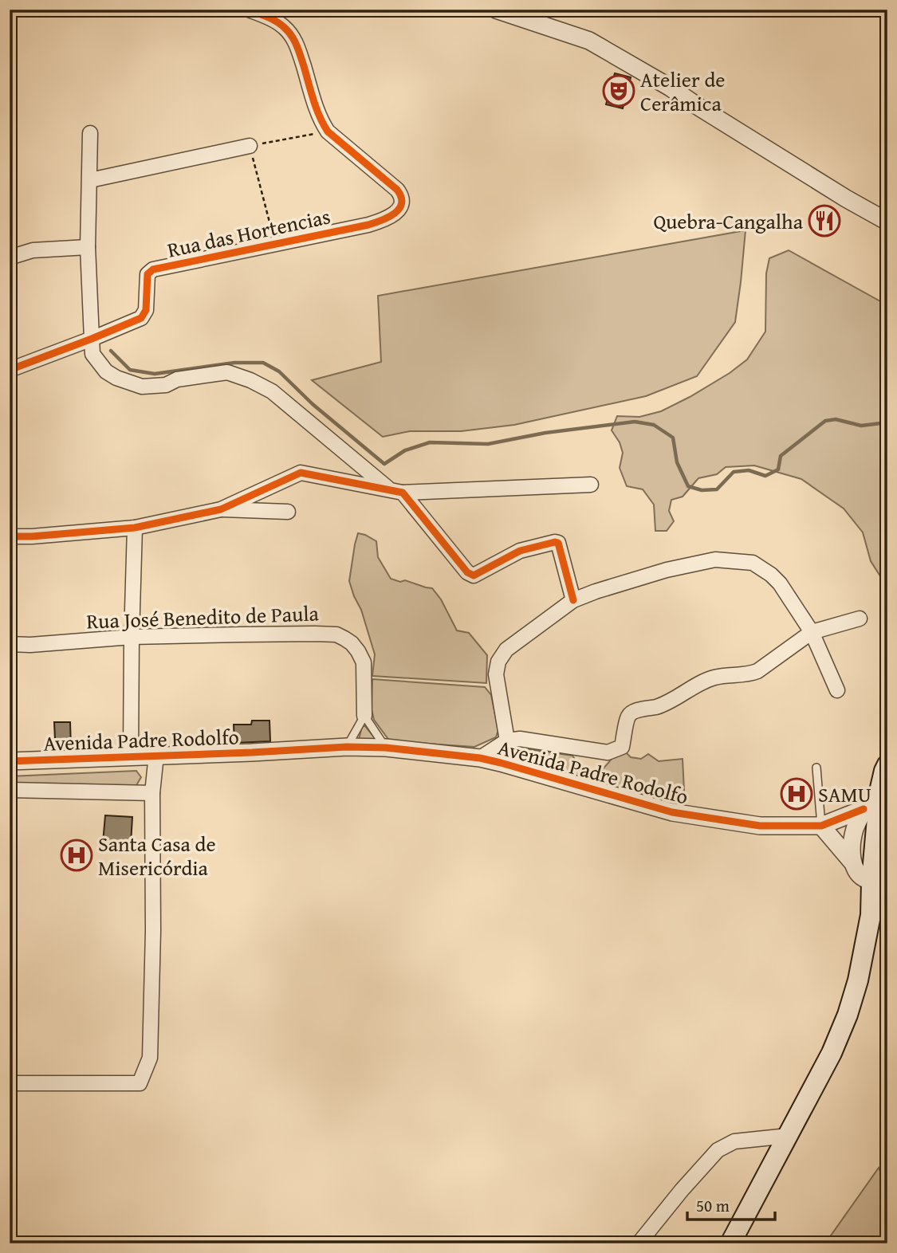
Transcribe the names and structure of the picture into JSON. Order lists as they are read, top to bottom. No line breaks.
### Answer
{"streets":{"street":["Rua das Hortencias","Rua José Benedito de Paula","Avenida Padre Rodolfo"]},"places":{"theatre":["Atelier de Cerâmica"],"restaurant":["Quebra-Cangalha"],"hospital":["SAMU","Santa Casa de Misericórdia"]},"scale_bar":"50 m"}
